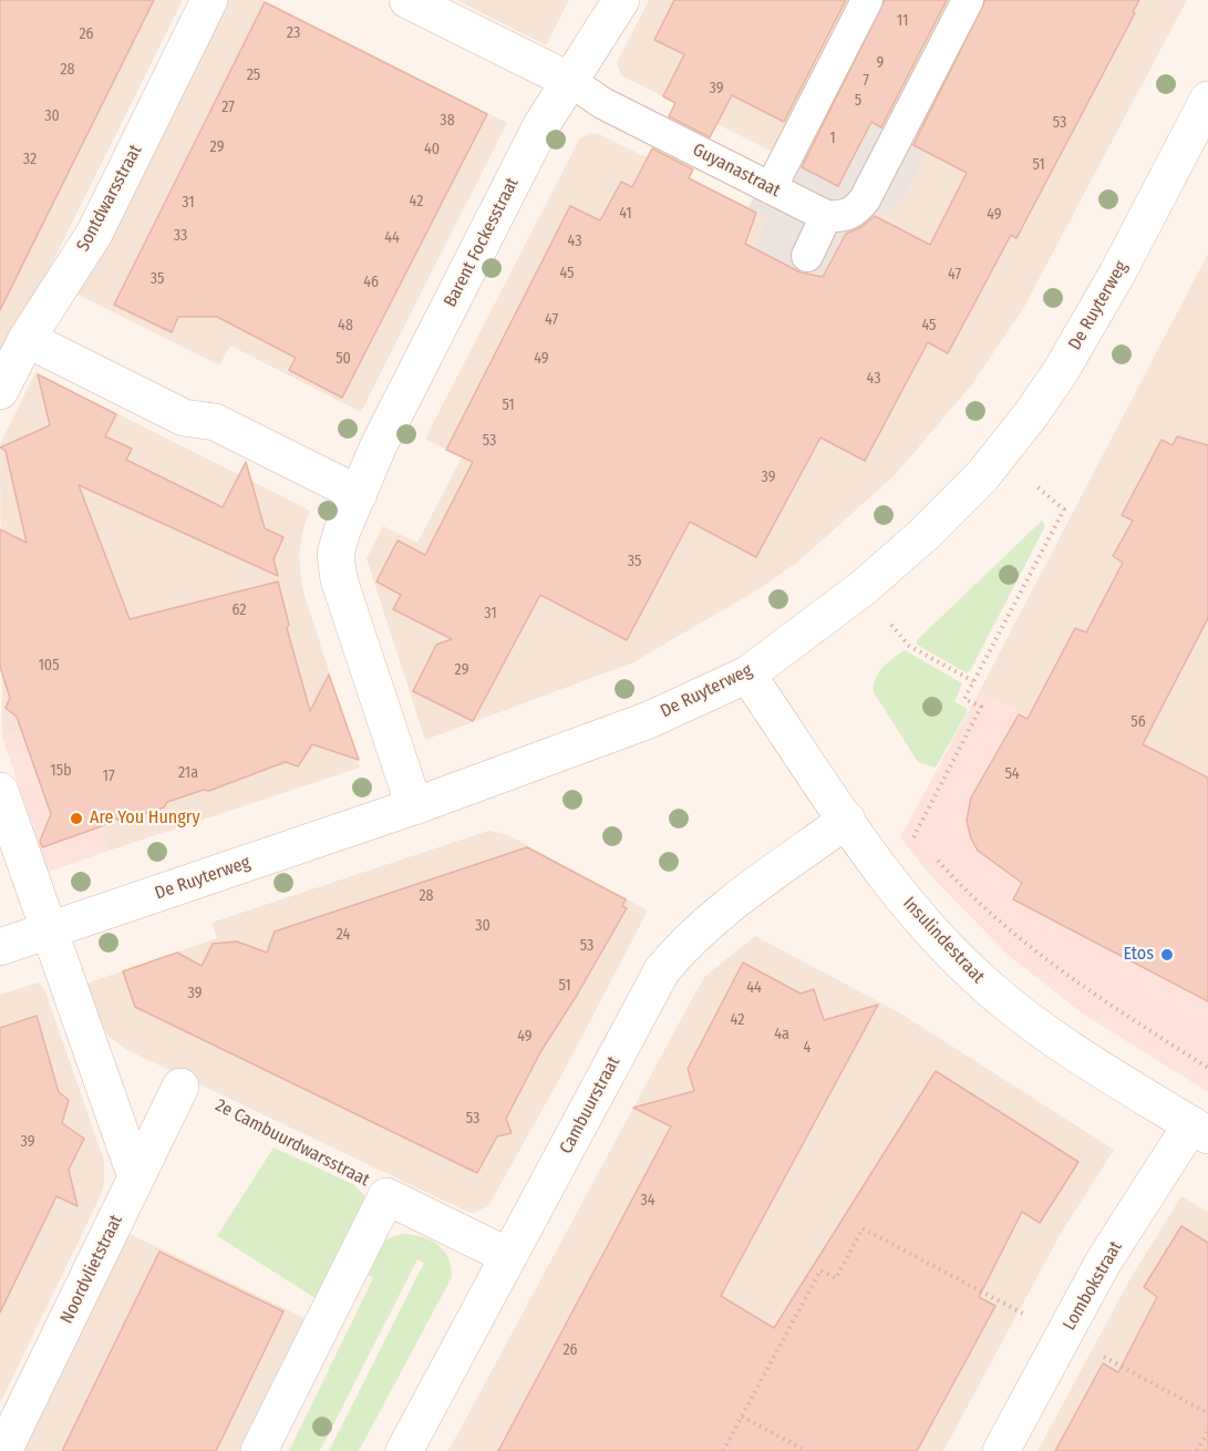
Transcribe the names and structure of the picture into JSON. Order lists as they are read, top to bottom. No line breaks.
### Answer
{"streets":{"street":["Guyanastraat","Sontdwarsstraat","Barent Fockesstraat","De Ruyterweg","Insulindestraat","Cambuurstraat","2e Cambuurdwarsstraat","Noordvlietstraat","Lombokstraat"]},"crossings":[["Guyanastraat","Barent Fockesstraat"],["Barent Fockesstraat","De Ruyterweg"],["De Ruyterweg","Insulindestraat"],["Insulindestraat","Cambuurstraat"],["Insulindestraat","Lombokstraat"],["Cambuurstraat","2e Cambuurdwarsstraat"],["2e Cambuurdwarsstraat","Noordvlietstraat"]],"places":["Are You Hungry","Etos"],"house_numbers":["11","23","26","9","28","25","7","39","5","27","30","38","53","1","29","40","32","51","42","31","41","49","33","44","43","45","47","35","46","47","48","45","50","49","43","51","53","39","35","62","31","105","29","56","15b","21a","54","17","28","30","24","53","51","44","39","42","4a","49","4","53","39","34","26"]}
